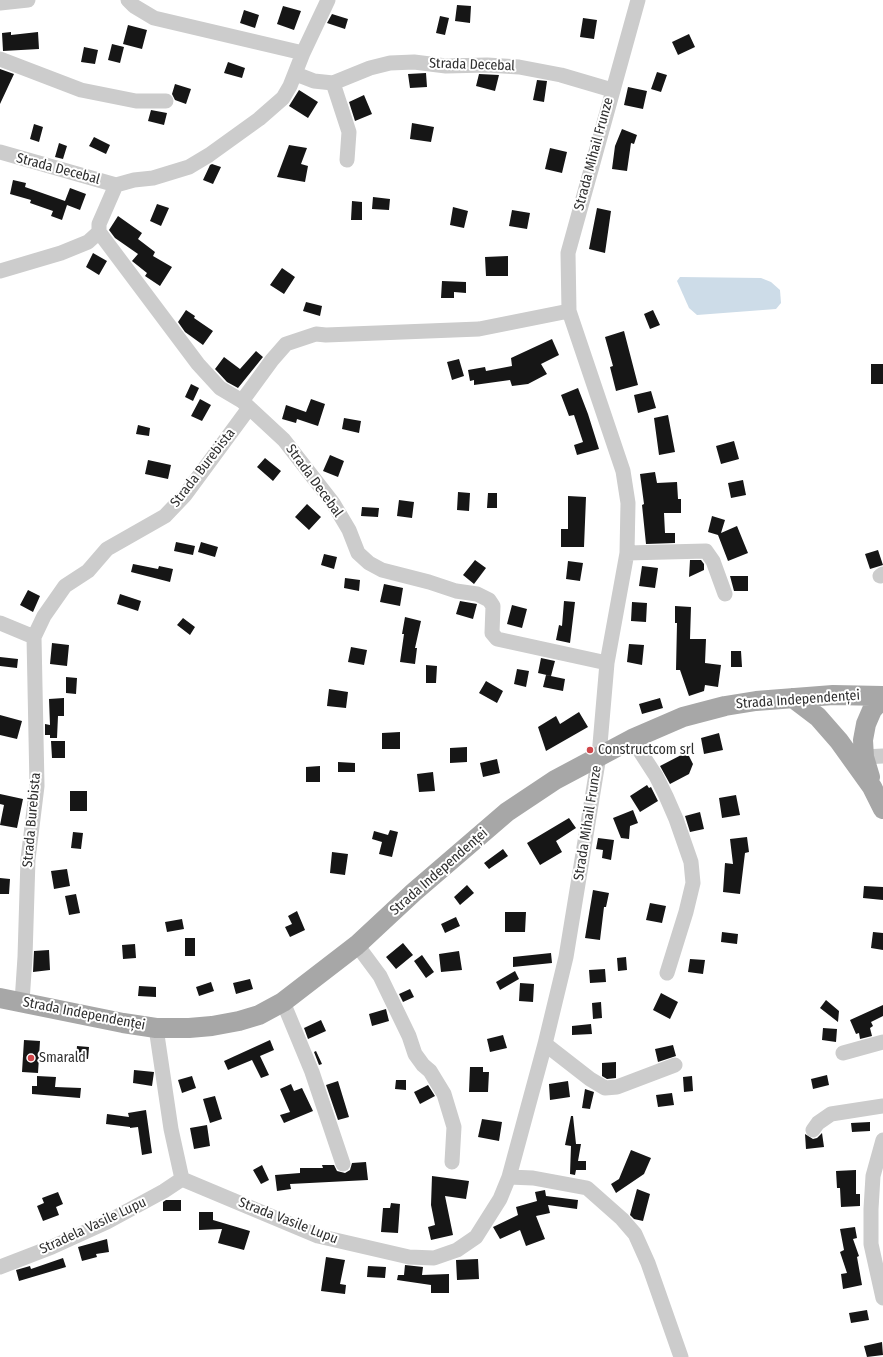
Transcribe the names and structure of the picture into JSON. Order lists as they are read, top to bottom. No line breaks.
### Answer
{"streets":{"main road":["Strada Independenței"],"street":["Strada Decebal","Strada Mihail Frunze","Strada Burebista","Strada Vasile Lupu","Stradela Vasile Lupu"]},"crossings":[["Strada Decebal","Strada Mihail Frunze"],["Strada Decebal","Strada Burebista"],["Strada Mihail Frunze","Strada Burebista"],["Strada Mihail Frunze","Strada Independenței"],["Strada Mihail Frunze","Strada Vasile Lupu"],["Strada Burebista","Strada Independenței"],["Strada Vasile Lupu","Stradela Vasile Lupu"]],"places":["Constructcom srl","Smarald"]}
